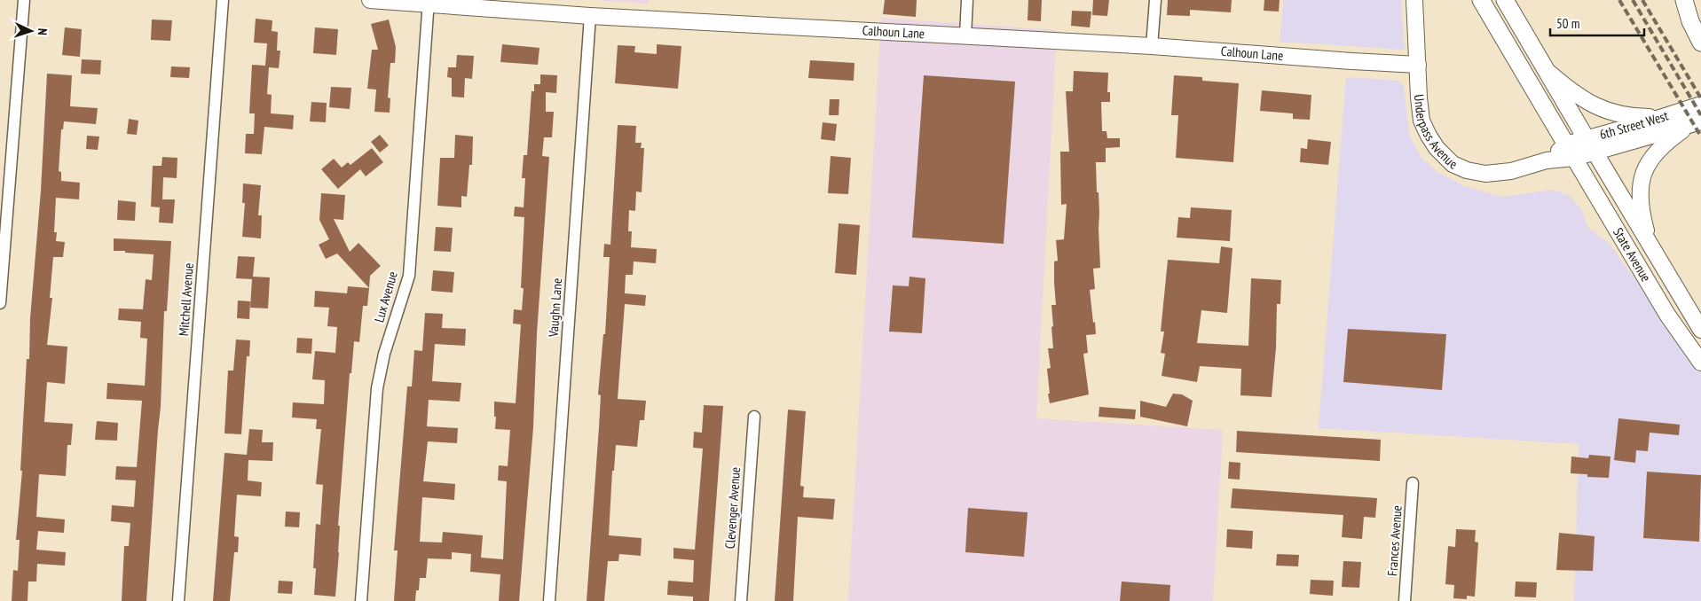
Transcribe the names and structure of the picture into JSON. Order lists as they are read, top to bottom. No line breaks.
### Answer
{"streets":{"main road":["Calhoun Lane","6th Street West","Underpass Avenue","State Avenue"],"street":["Lux Avenue","Mitchell Avenue","Vaughn Lane","Clevenger Avenue","Frances Avenue"]},"crossings":[["Calhoun Lane","Underpass Avenue"],["Calhoun Lane","Lux Avenue"],["Calhoun Lane","Vaughn Lane"],["6th Street West","Underpass Avenue"],["6th Street West","State Avenue"],["Underpass Avenue","State Avenue"]],"scale_bar":"50 m","north":"right"}
